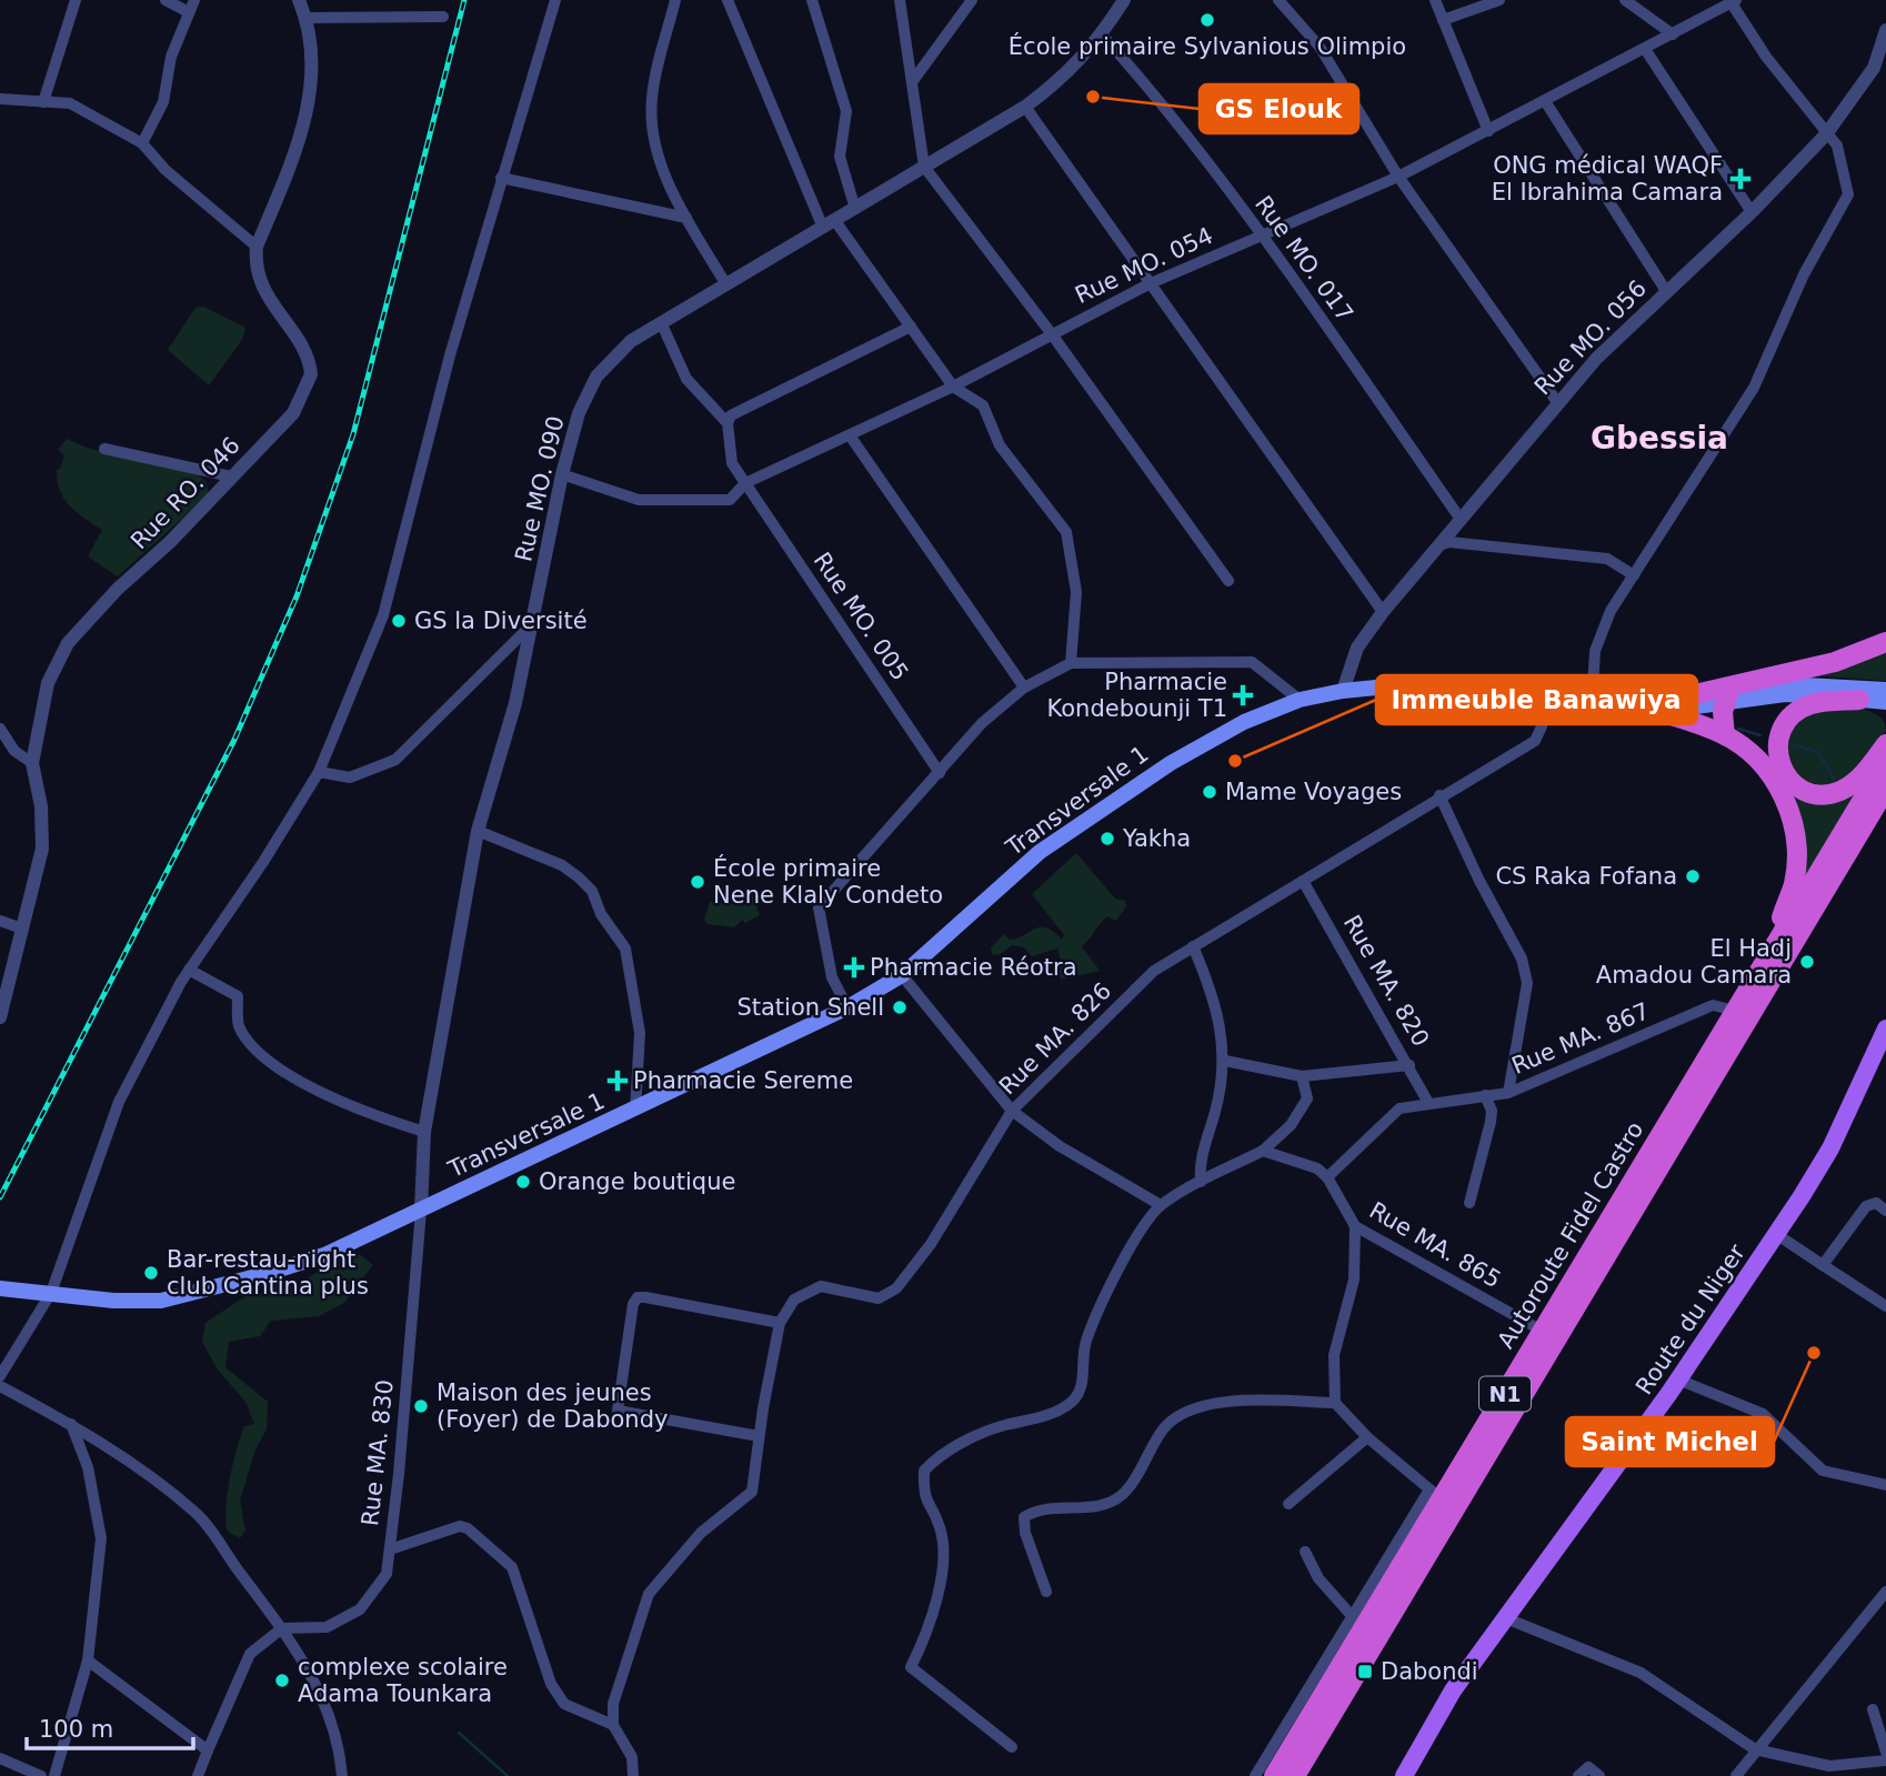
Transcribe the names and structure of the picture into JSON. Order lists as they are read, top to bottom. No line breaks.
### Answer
{"streets":{"highway":["Autoroute Fidel Castro","N1"],"main road":["Transversale 1","Route du Niger"],"street":["Rue MO. 017","Rue MO. 054","Rue MO. 056","Rue MO. 090","Rue RO. 046","Rue MO. 005","Rue MA. 820","Rue MA. 826","Rue MA. 867","Rue MA. 865","Rue MA. 830"]},"crossings":[["Rue MO. 017","Rue MO. 054"],["Rue MO. 017","Rue MO. 056"],["Rue MO. 017","Rue MO. 090"],["Rue MO. 054","Rue MO. 090"],["Rue MO. 054","Rue MO. 005"],["Rue MO. 056","Transversale 1"],["Rue MO. 090","Transversale 1"],["Rue MO. 090","Rue MA. 830"],["Transversale 1","Rue MA. 826"],["Transversale 1","Rue MA. 830"],["Rue MA. 820","Rue MA. 826"],["Rue MA. 820","Rue MA. 867"],["Rue MA. 867","Autoroute Fidel Castro"],["Rue MA. 867","Rue MA. 865"],["Autoroute Fidel Castro","Rue MA. 865"]],"districts":["Gbessia"],"places":{"other":["École primaire Sylvanious Olimpio","GS Elouk","GS la Diversité","Immeuble Banawiya","Mame Voyages","Yakha","CS Raka Fofana","École primaire Nene Klaly Condeto","El Hadj Amadou Camara","Station Shell","Orange boutique","Bar-restau-night club Cantina plus","Saint Michel","Maison des jeunes (Foyer) de Dabondy","complexe scolaire Adama Tounkara"],"health":["ONG médical WAQF El Ibrahima Camara","Pharmacie Kondebounji T1","Pharmacie Réotra","Pharmacie Sereme"],"transit":["Dabondi"]},"scale_bar":"100 m"}
